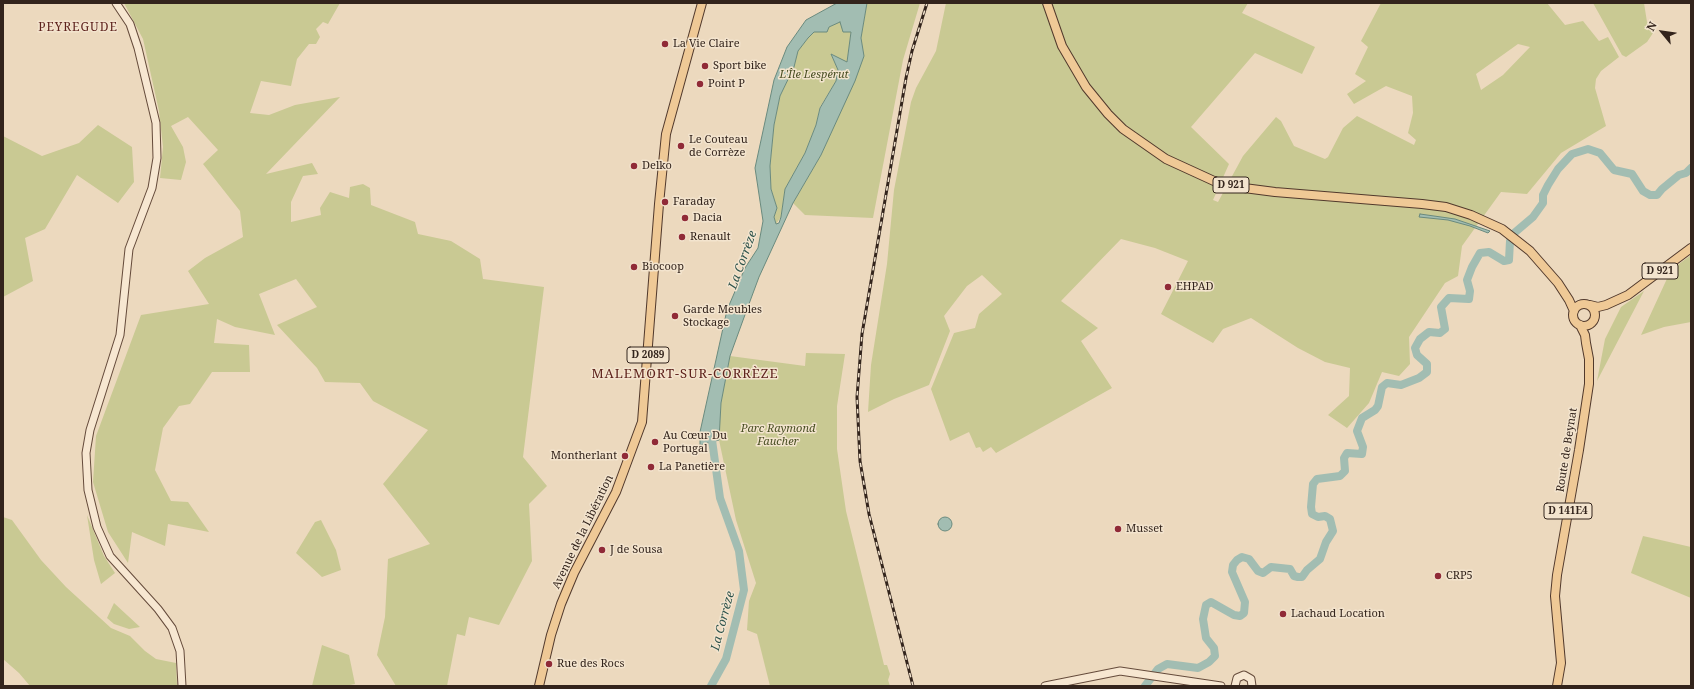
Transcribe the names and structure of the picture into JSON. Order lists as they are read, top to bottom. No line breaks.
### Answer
{"streets":{"main road":["D 921","D 2089","Route de Beynat","D 141E4","Avenue de la Libération"]},"crossings":[["D 921","Route de Beynat"],["Route de Beynat","D 141E4"]],"districts":["PEYREGUDE","MALEMORT-SUR-CORRÈZE"],"water":["La Corrèze"],"parks":["L'Île Lespérut","Parc Raymond Faucher"],"places":["La Vie Claire","Sport bike","Point P","Le Couteau de Corrèze","Delko","Faraday","Dacia","Renault","Biocoop","EHPAD","Garde Meubles Stockage","Au Cœur Du Portugal","Montherlant","La Panetière","Musset","J de Sousa","CRP5","Lachaud Location","Rue des Rocs"],"north":"top left"}
